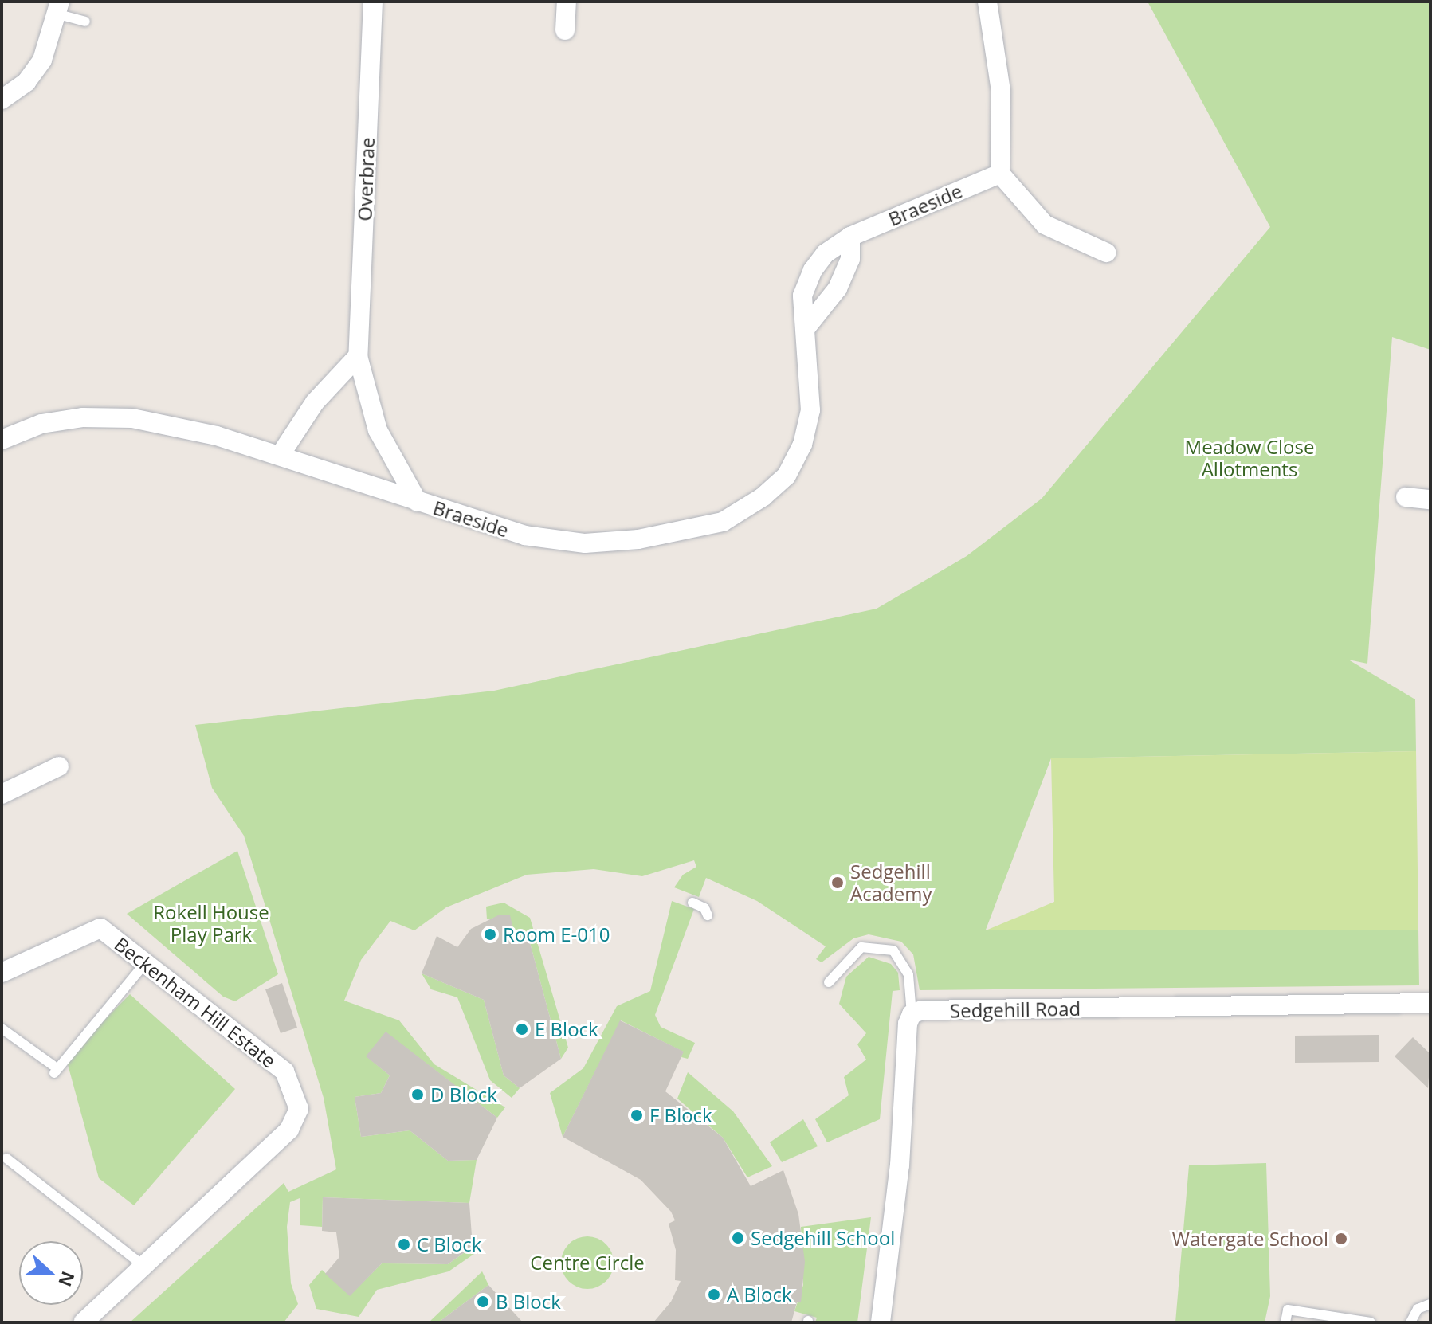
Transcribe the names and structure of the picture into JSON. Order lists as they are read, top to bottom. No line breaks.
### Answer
{"streets":{"street":["Overbrae","Braeside","Beckenham Hill Estate","Sedgehill Road"]},"crossings":[["Overbrae","Braeside"]],"parks":["Meadow Close Allotments","Rokell House Play Park","Centre Circle"],"places":["Sedgehill Academy","Room E-010","E Block","D Block","F Block","Sedgehill School","Watergate School","C Block","A Block","B Block"],"north":"right"}
